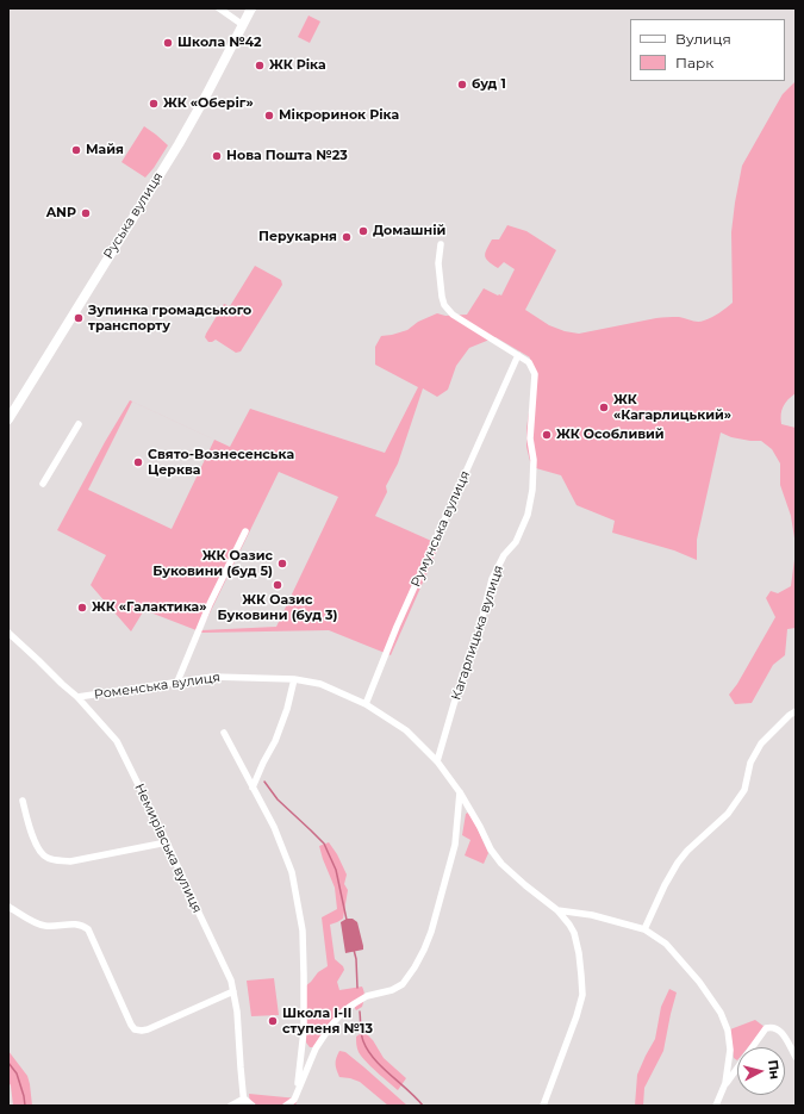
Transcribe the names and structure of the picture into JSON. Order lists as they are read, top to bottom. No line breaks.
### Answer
{"streets":{"main road":["Руська вулиця"],"street":["Румунська вулиця","Кагарлицька вулиця","Роменська вулиця","Немирівська вулиця"]},"crossings":[["Румунська вулиця","Кагарлицька вулиця"],["Румунська вулиця","Роменська вулиця"],["Кагарлицька вулиця","Роменська вулиця"],["Роменська вулиця","Немирівська вулиця"]],"places":["Школа №42","ЖК Ріка","буд 1","ЖК «Оберіг»","Мікроринок Ріка","Майя","Нова Пошта №23","ANP","Домашній","Перукарня","Зупинка громадського транспорту","ЖК «Кагарлицький»","ЖК Особливий","Свято-Вознесенська Церква","ЖК Оазис Буковини (буд 5)","ЖК Оазис Буковини (буд 3)","ЖК «Галактика»","Школа I-II ступеня №13"],"legend":["Вулиця","Парк"],"north":"right"}
